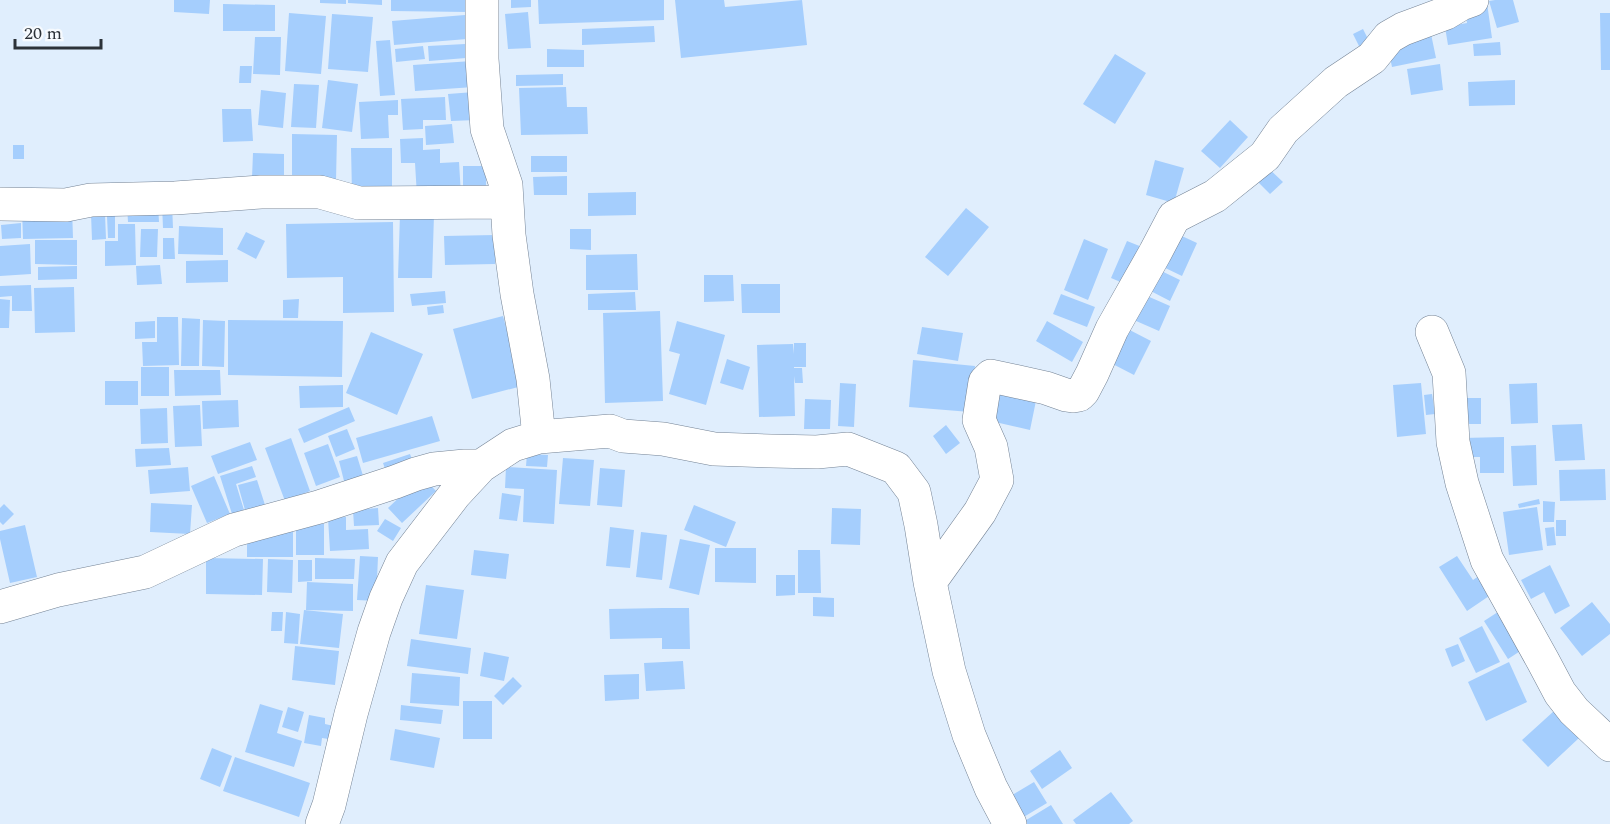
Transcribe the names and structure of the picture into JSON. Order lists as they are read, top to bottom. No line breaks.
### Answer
{"scale_bar":"20 m"}
